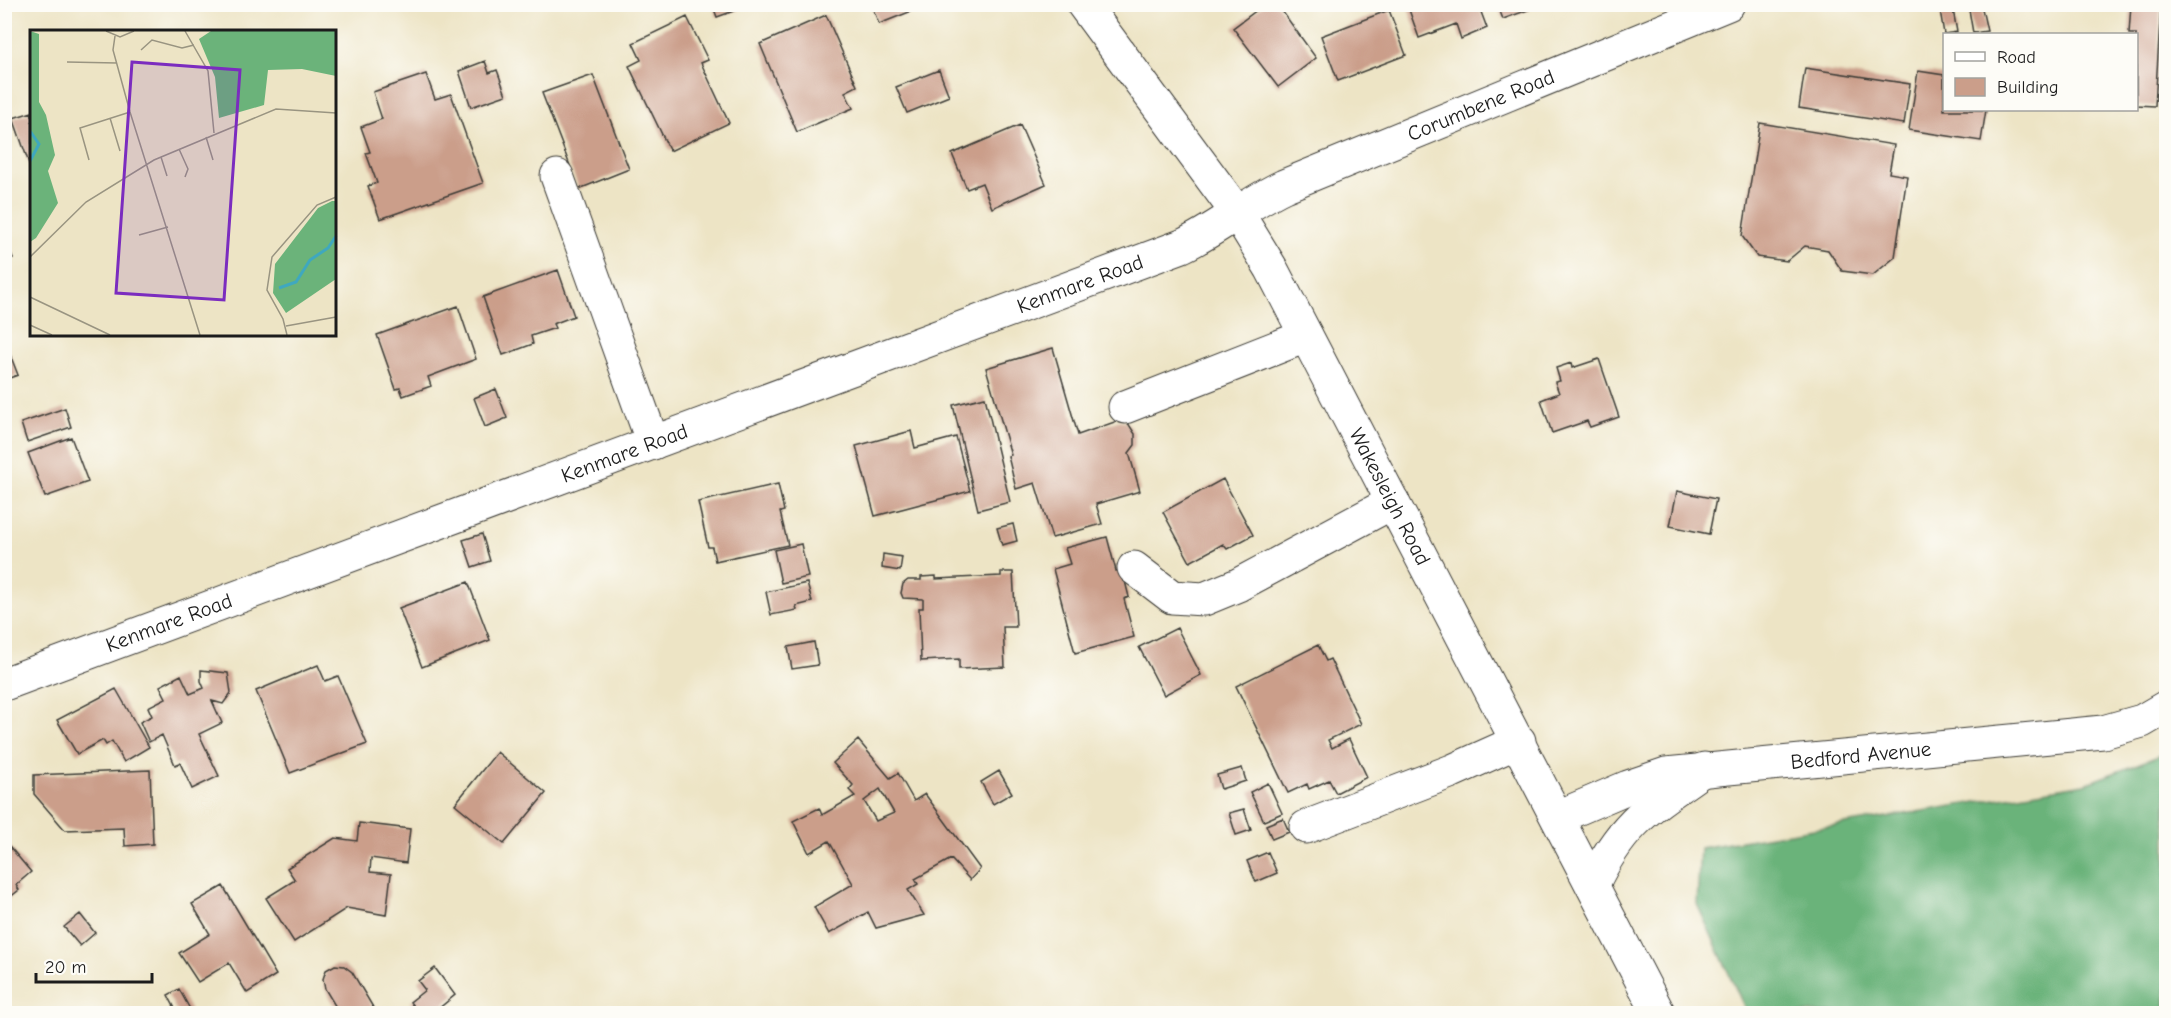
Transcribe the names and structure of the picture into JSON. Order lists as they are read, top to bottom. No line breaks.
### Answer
{"streets":{"street":["Corumbene Road","Kenmare Road","Wakesleigh Road","Bedford Avenue"]},"crossings":[["Corumbene Road","Kenmare Road"],["Corumbene Road","Wakesleigh Road"],["Kenmare Road","Wakesleigh Road"],["Wakesleigh Road","Bedford Avenue"]],"legend":["Road","Building"],"scale_bar":"20 m"}
